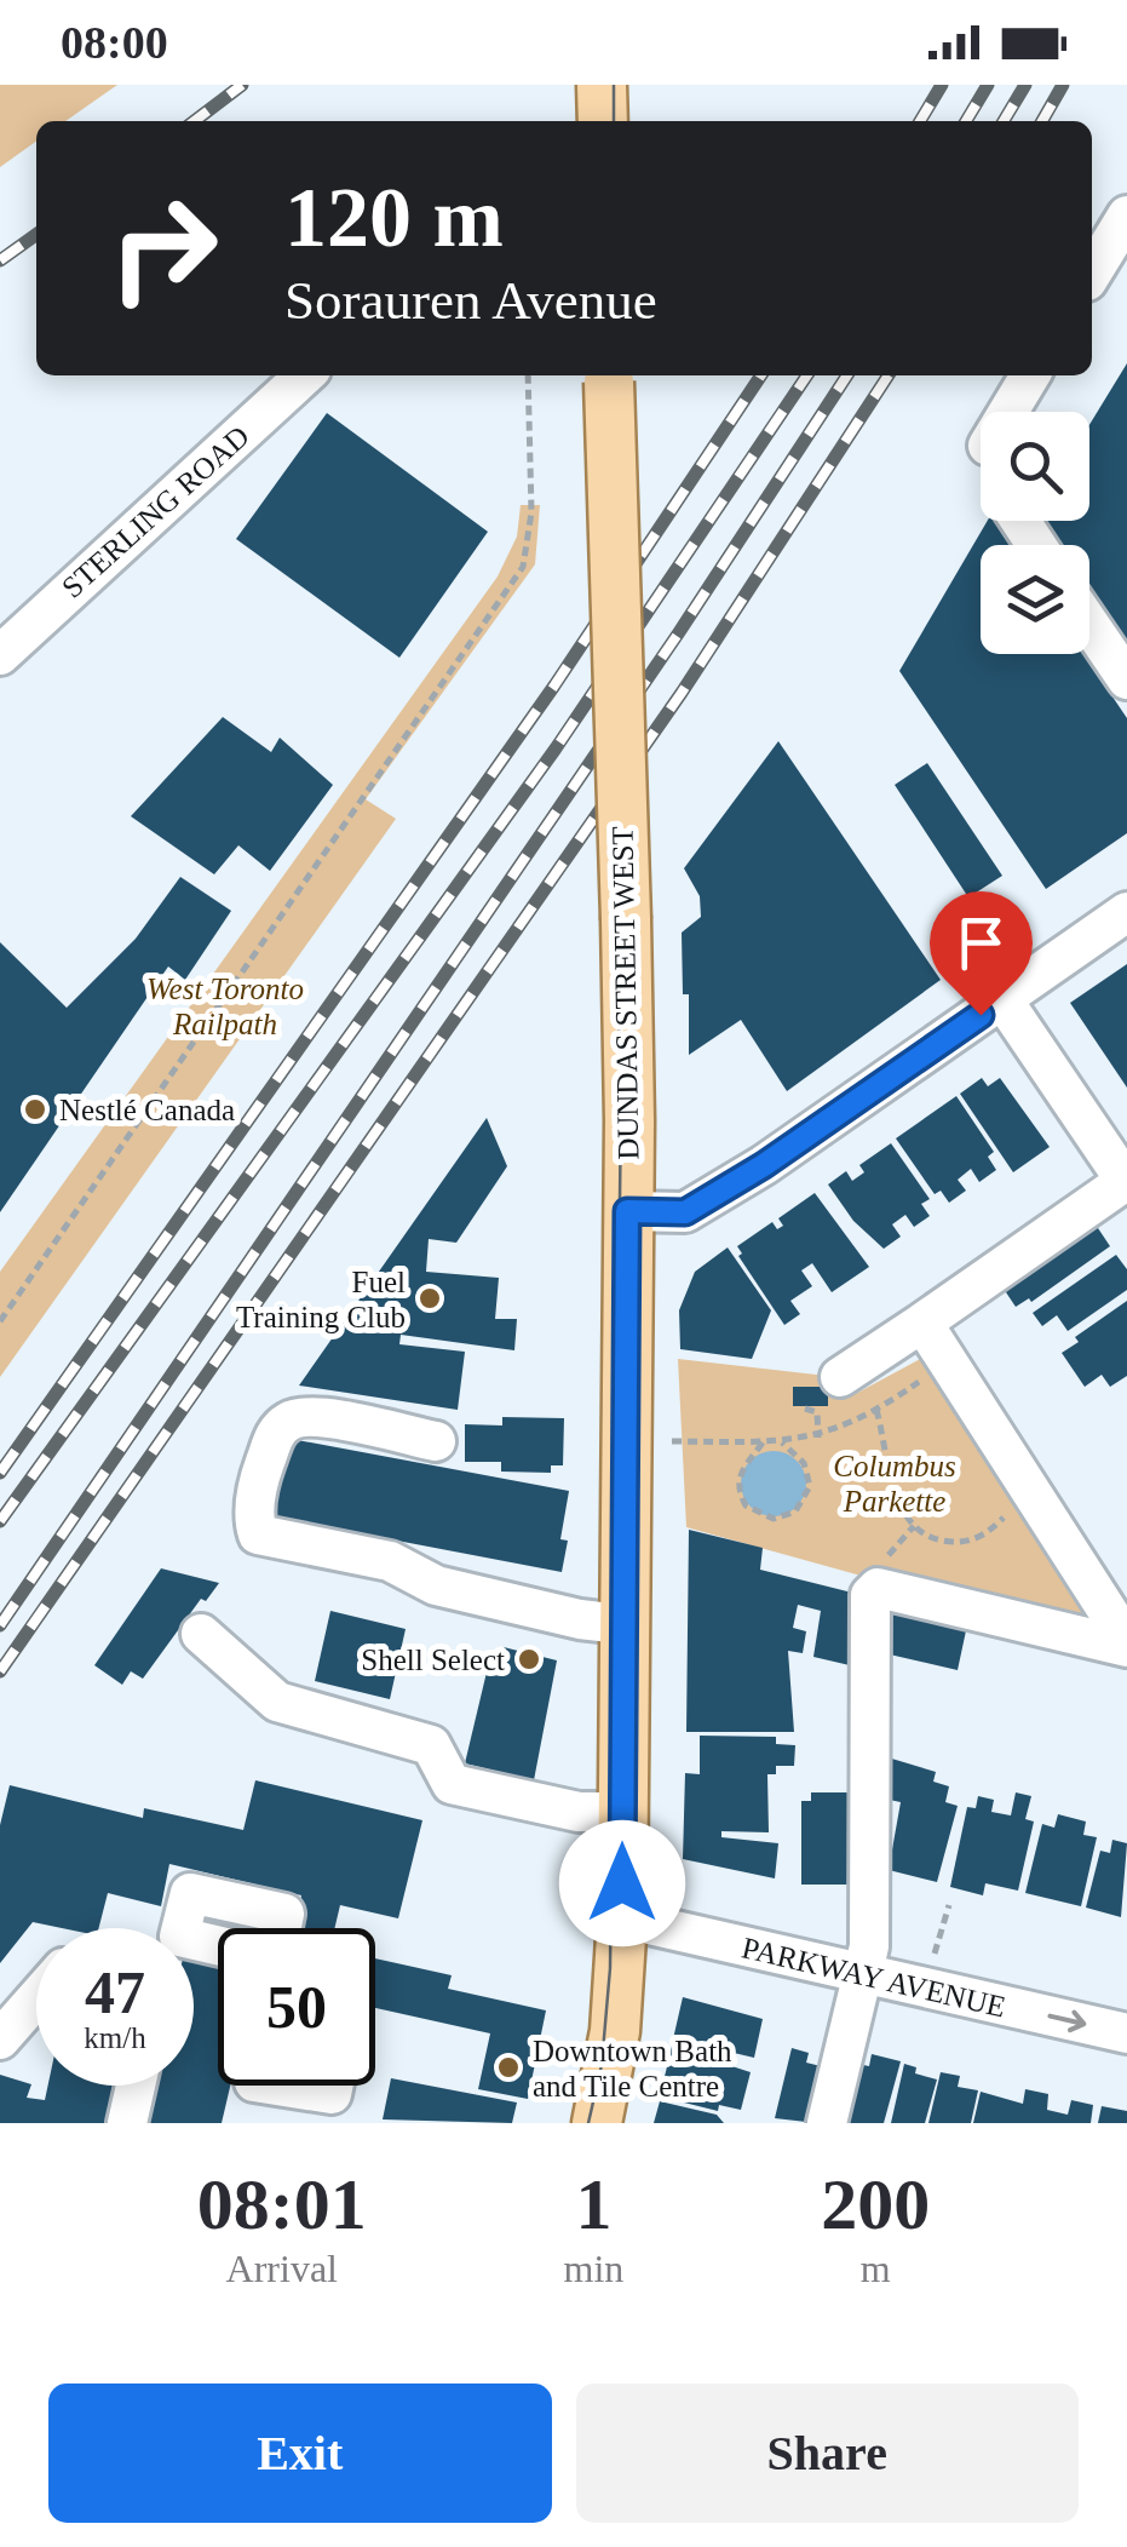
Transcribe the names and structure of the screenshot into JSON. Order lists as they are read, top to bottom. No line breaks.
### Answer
{"streets":{"main road":["DUNDAS STREET WEST"],"street":["STERLING ROAD","PARKWAY AVENUE"]},"crossings":[["DUNDAS STREET WEST","PARKWAY AVENUE"]],"one_way":["PARKWAY AVENUE"],"parks":["West Toronto Railpath","Columbus Parkette"],"places":["Nestlé Canada","Fuel Training Club","Shell Select","Downtown Bath and Tile Centre"],"page":{"status":"08:00","turn":["120 m","Sorauren Avenue"],"speed":"47 km/h","limit":"50","eta":["08:01","Arrival","1","min","200","m"],"buttons":["Exit","Share"]}}
